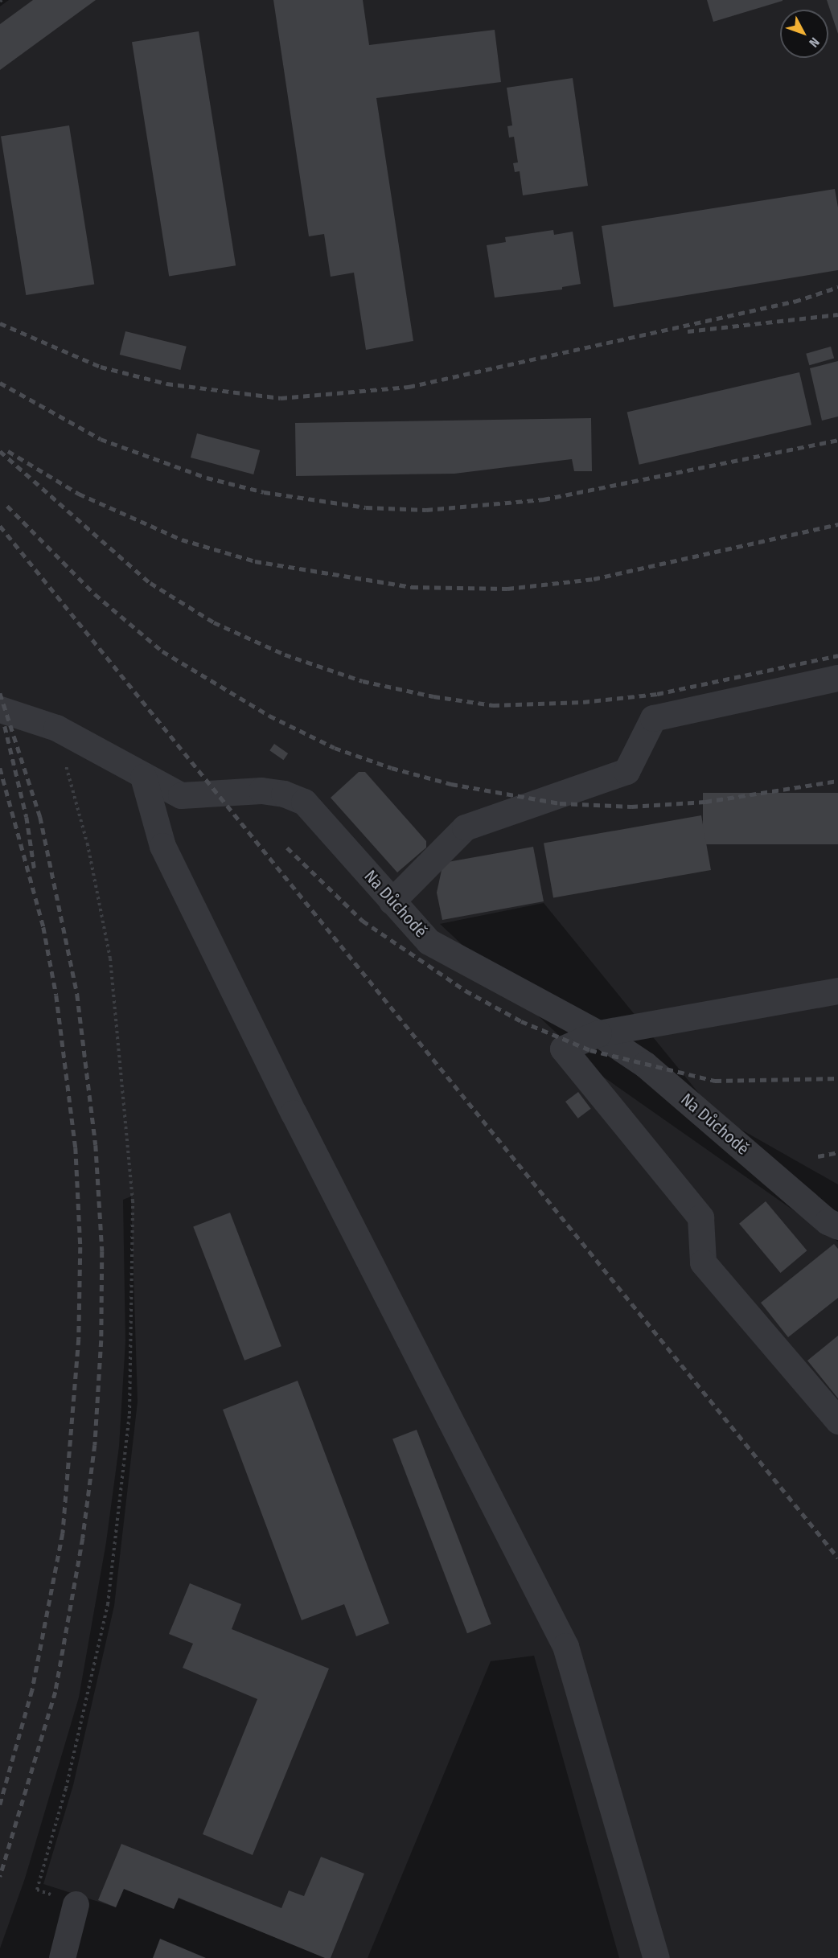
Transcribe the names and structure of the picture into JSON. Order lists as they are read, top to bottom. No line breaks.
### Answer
{"streets":{"street":["Na Důchodě"]},"north":"bottom right"}
